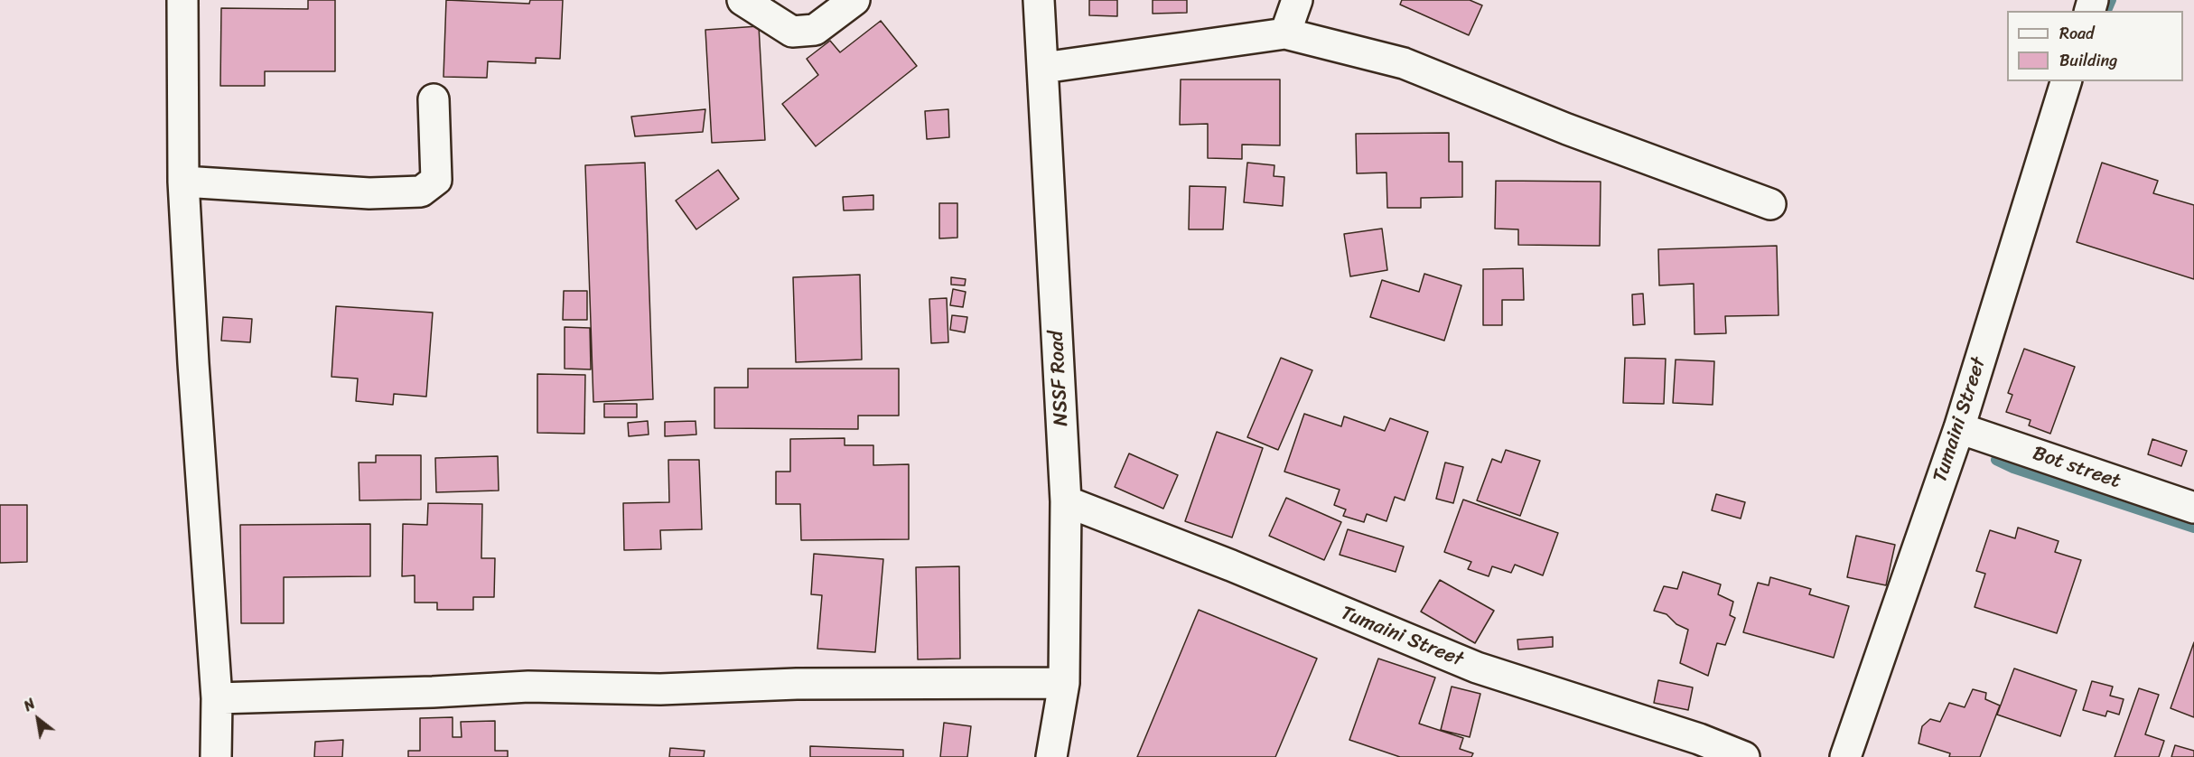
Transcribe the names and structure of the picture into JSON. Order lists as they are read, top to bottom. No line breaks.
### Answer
{"streets":{"street":["NSSF Road","Tumaini Street","Bot street"]},"crossings":[["NSSF Road","Tumaini Street"],["Tumaini Street","Bot street"]],"legend":["Road","Building"],"north":"top left"}
